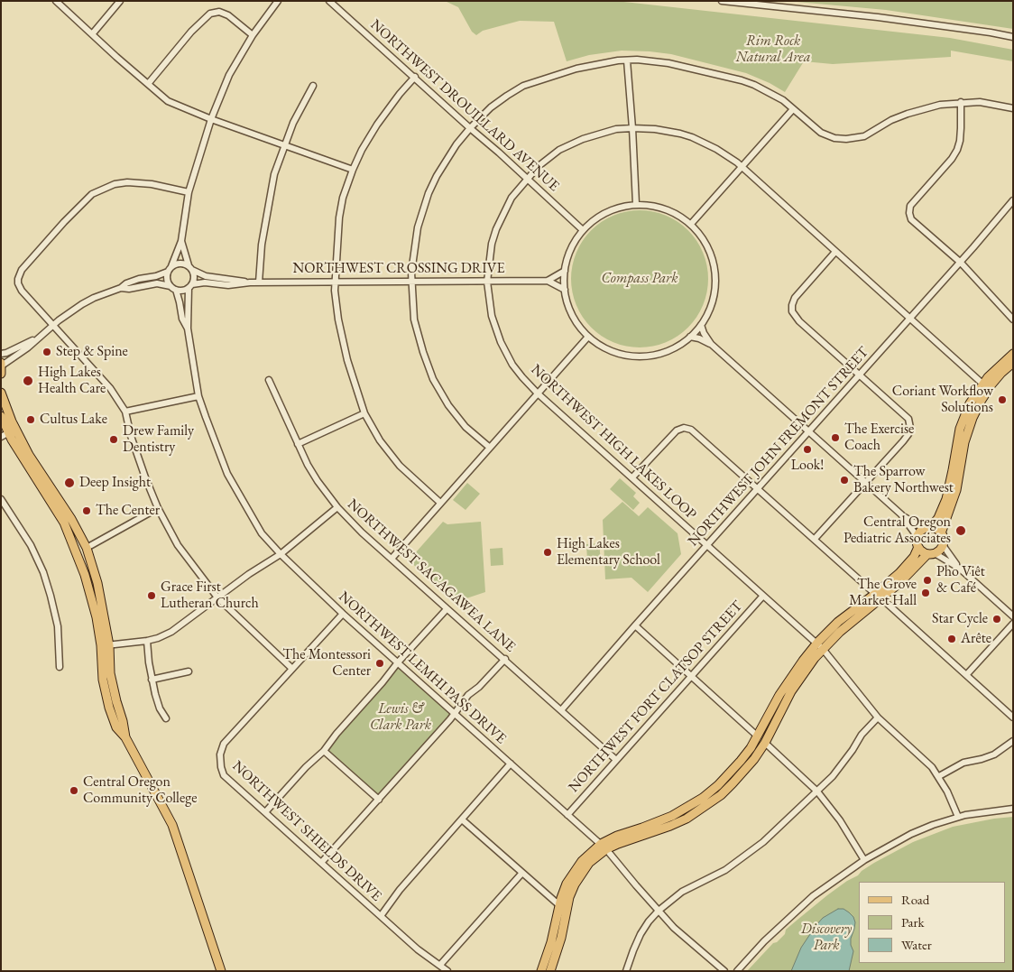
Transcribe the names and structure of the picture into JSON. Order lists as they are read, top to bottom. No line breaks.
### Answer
{"streets":{"street":["NORTHWEST DROUILLARD AVENUE","NORTHWEST CROSSING DRIVE","NORTHWEST HIGH LAKES LOOP","NORTHWEST JOHN FREMONT STREET","NORTHWEST SACAGAWEA LANE","NORTHWEST LEMHI PASS DRIVE","NORTHWEST FORT CLATSOP STREET","NORTHWEST SHIELDS DRIVE"]},"crossings":[["NORTHWEST DROUILLARD AVENUE","NORTHWEST CROSSING DRIVE"],["NORTHWEST DROUILLARD AVENUE","NORTHWEST HIGH LAKES LOOP"],["NORTHWEST CROSSING DRIVE","NORTHWEST HIGH LAKES LOOP"],["NORTHWEST CROSSING DRIVE","NORTHWEST LEMHI PASS DRIVE"],["NORTHWEST HIGH LAKES LOOP","NORTHWEST JOHN FREMONT STREET"],["NORTHWEST HIGH LAKES LOOP","NORTHWEST FORT CLATSOP STREET"],["NORTHWEST JOHN FREMONT STREET","NORTHWEST SACAGAWEA LANE"],["NORTHWEST SACAGAWEA LANE","NORTHWEST FORT CLATSOP STREET"],["NORTHWEST LEMHI PASS DRIVE","NORTHWEST FORT CLATSOP STREET"],["NORTHWEST LEMHI PASS DRIVE","NORTHWEST SHIELDS DRIVE"]],"parks":["Rim Rock Natural Area","Compass Park","Lewis & Clark Park","Discovery Park"],"places":["Step & Spine","High Lakes Health Care","Coriant Workflow Solutions","Cultus Lake","The Exercise Coach","Drew Family Dentistry","Look!","The Sparrow Bakery Northwest","Deep Insight","The Center","Central Oregon Pediatric Associates","High Lakes Elementary School","Pho Viêt & Café","The Grove Market Hall","Grace First Lutheran Church","Star Cycle","Arête","The Montessori Center","Central Oregon Community College"],"legend":["Road","Park","Water"]}
